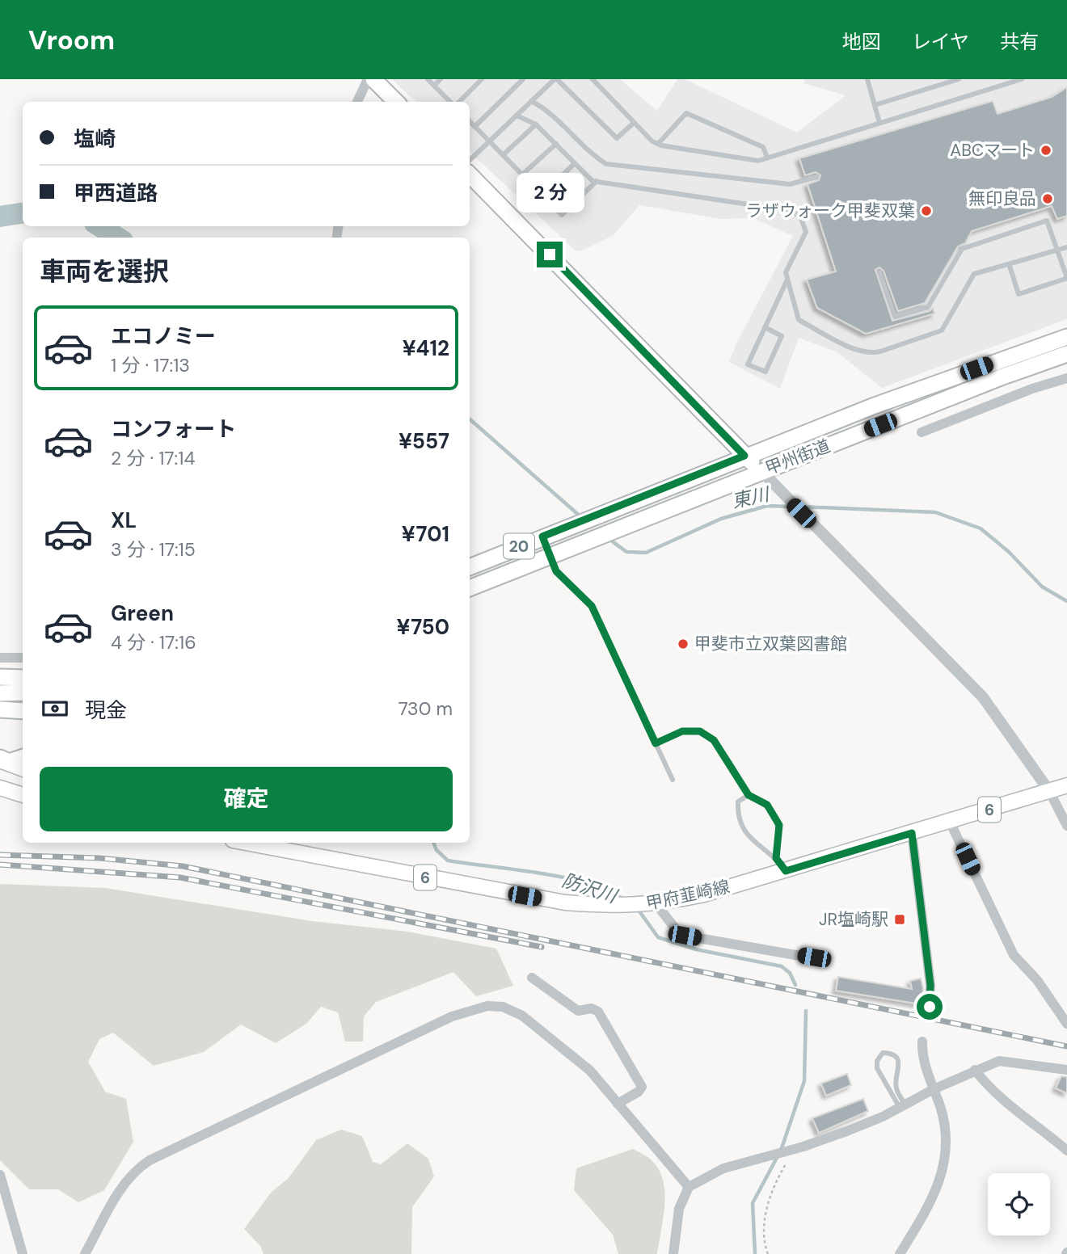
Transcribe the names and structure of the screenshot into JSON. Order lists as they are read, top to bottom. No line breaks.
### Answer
{"streets":{"highway":["甲州街道","20"],"main road":["6","甲府韮崎線"]},"crossings":[["甲州街道","20"]],"water":["東川","防沢川"],"places":{"other":["ABCマート","無印良品","ラザウォーク甲斐双葉","甲斐市立双葉図書館"],"transit":["JR塩崎駅"]},"page":{"header":"Vroom","nav":["地図","レイヤ","共有"],"banner":["塩崎","甲西道路"],"bubble":"2 分","heading":"車両を選択","list":[{"name":"エコノミー","note":"1 分 · 17:13","value":"¥412"},{"name":"コンフォート","note":"2 分 · 17:14","value":"¥557"},{"name":"XL","note":"3 分 · 17:15","value":"¥701"},{"name":"Green","note":"4 分 · 17:16","value":"¥750"}],"pay":["現金","730 m"],"buttons":"確定"}}
